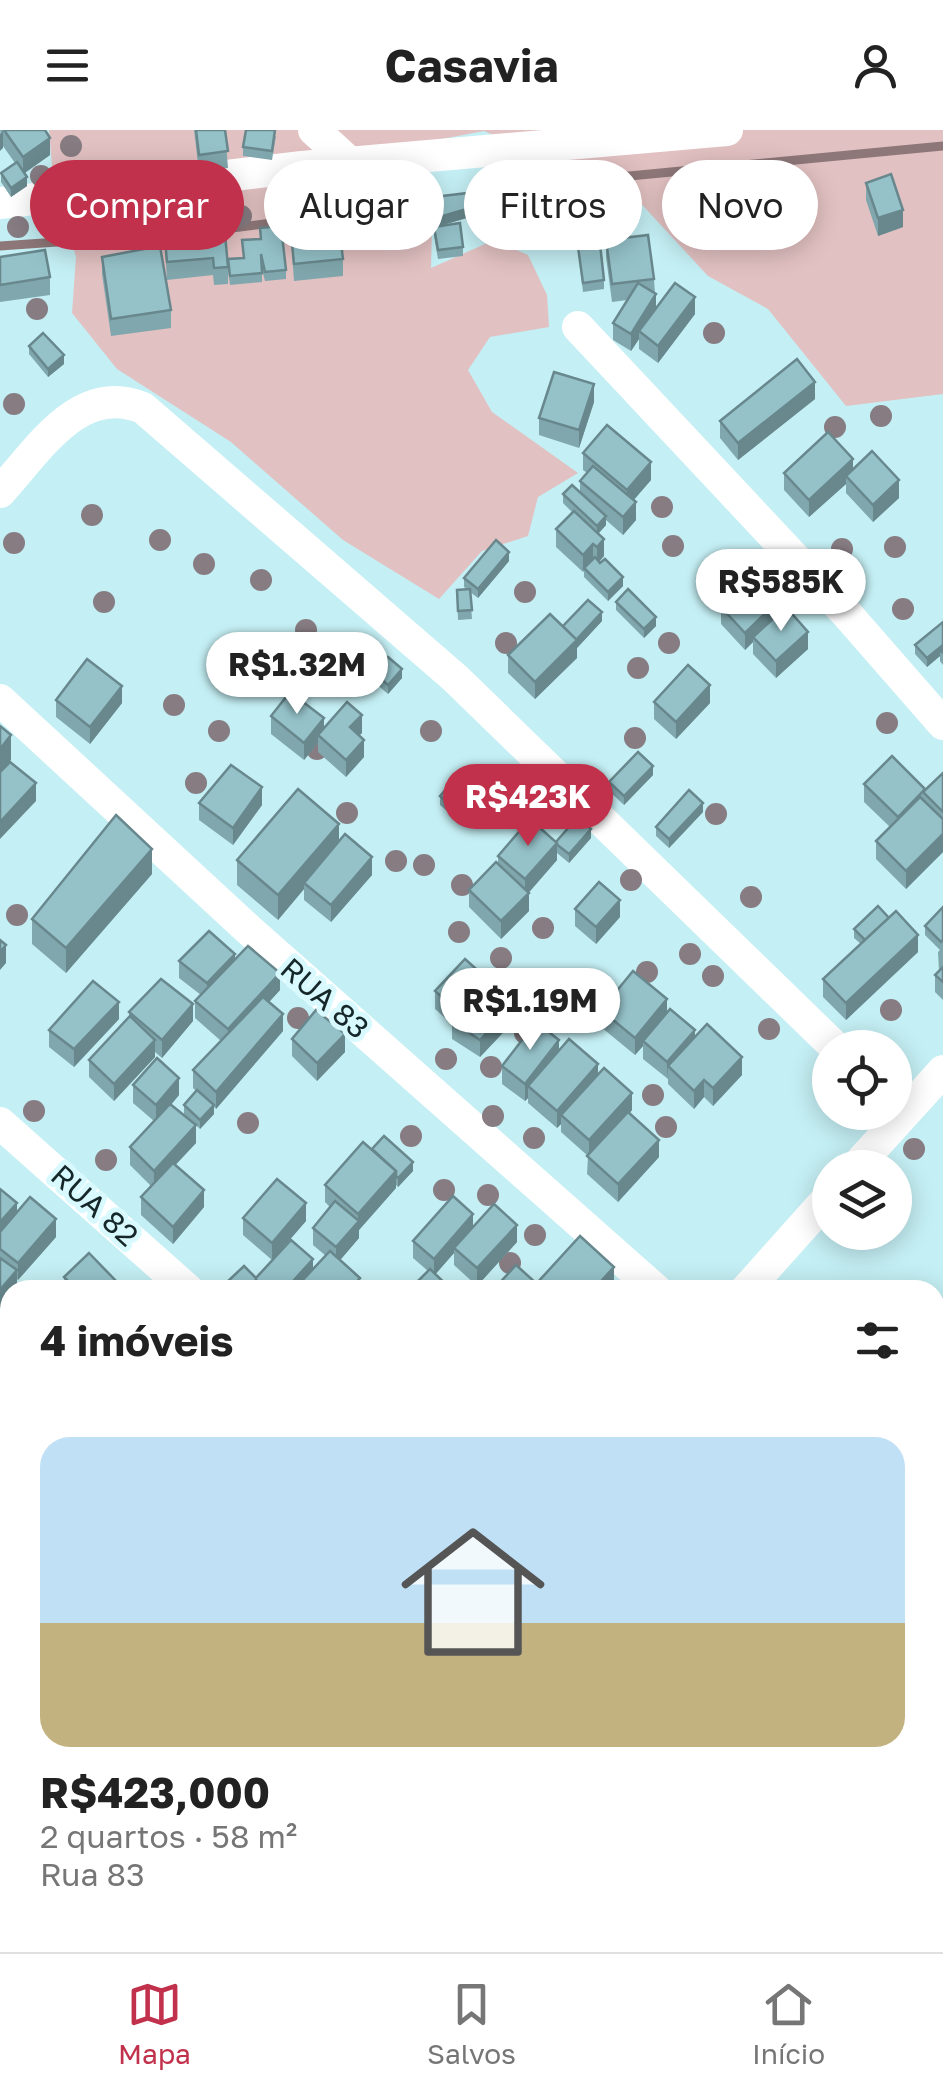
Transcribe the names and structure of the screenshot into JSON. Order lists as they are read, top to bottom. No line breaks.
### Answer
{"streets":{"street":["RUA 83","RUA 82"]},"page":{"header":"Casavia","chip":["Comprar","Alugar","Filtros","Novo"],"price":["R$585K","R$1.32M","R$423K","R$1.19M"],"heading":"4 imóveis","list":[{"name":"R$423,000","note":"2 quartos · 58 m² · Rua 83"}],"tabs":["Mapa","Salvos","Início"]}}
